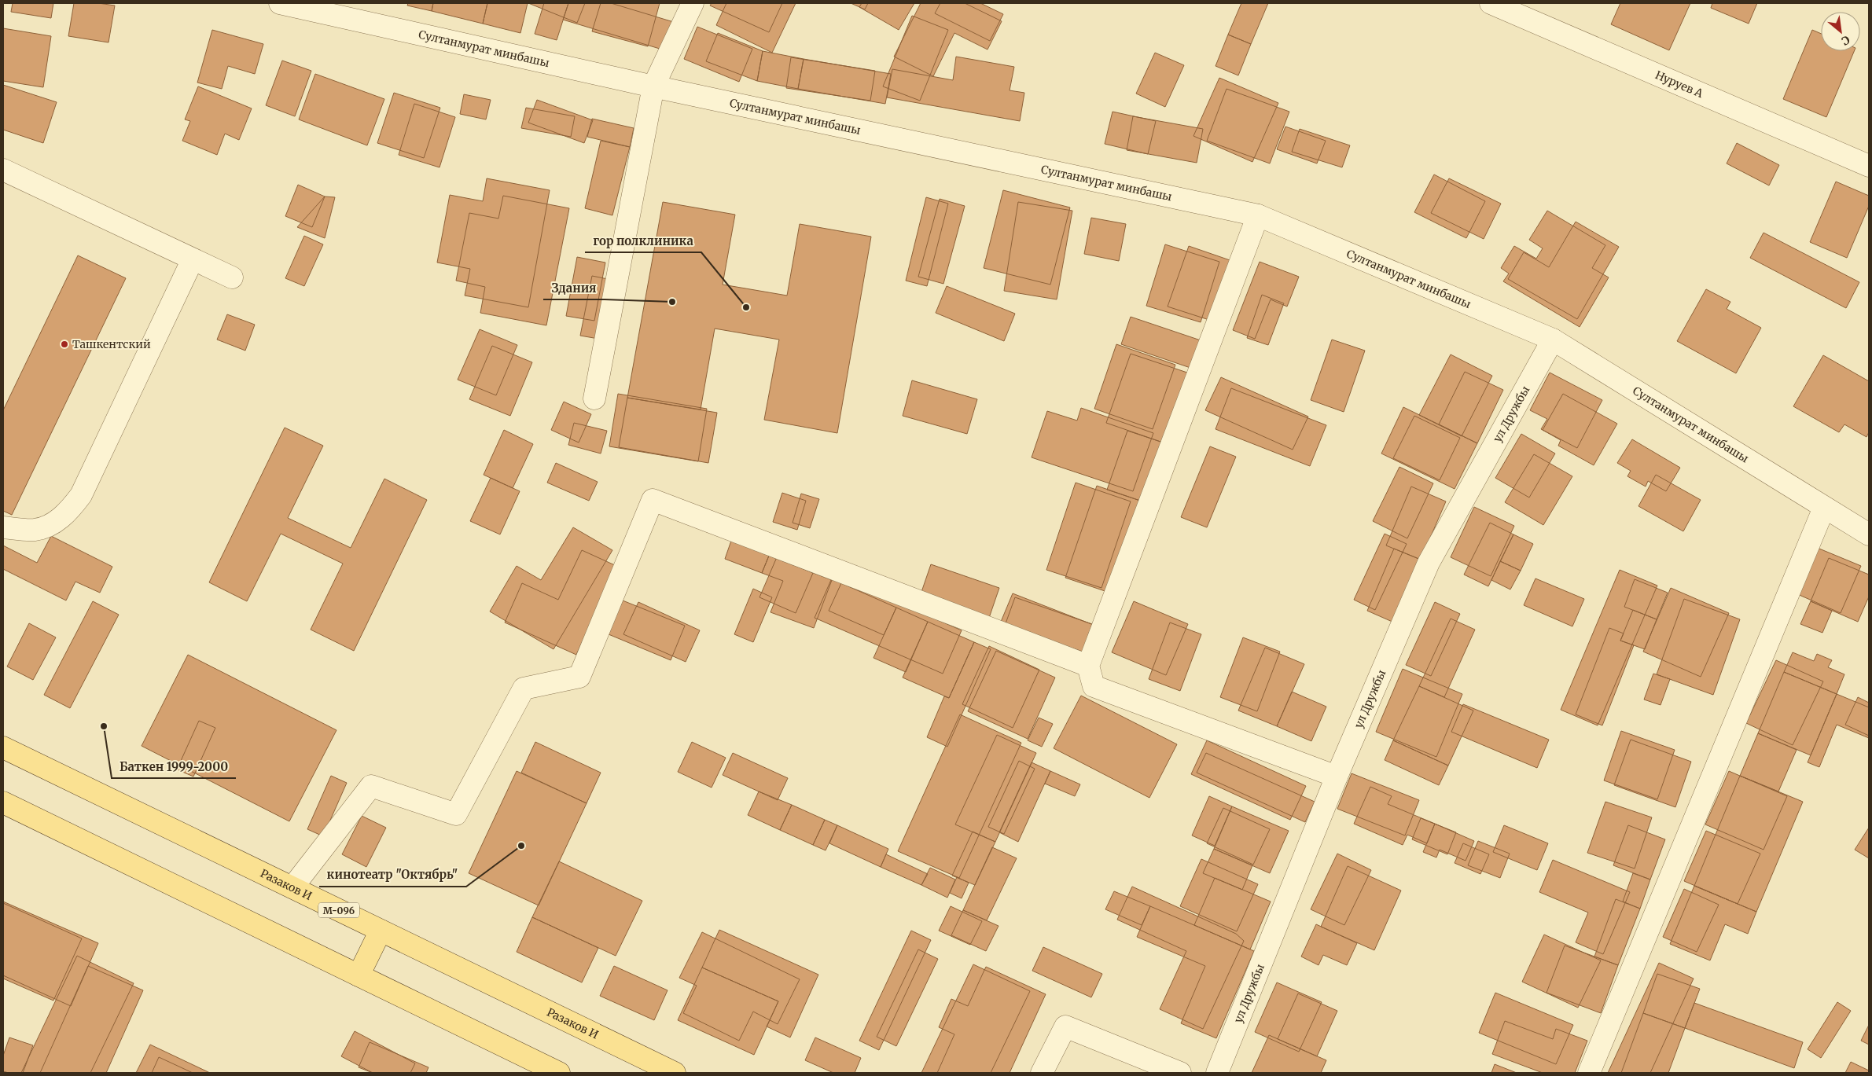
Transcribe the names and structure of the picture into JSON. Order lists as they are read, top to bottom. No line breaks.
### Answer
{"streets":{"main road":["Разаков И","М-096"],"street":["Султанмурат минбашы","Нуруев А","ул Дружбы"]},"crossings":[["Султанмурат минбашы","ул Дружбы"]],"places":["Здания","гор полклиника","Ташкентский","Баткен 1999-2000","кинотеатр \"Октябрь\""],"north":"bottom right"}
